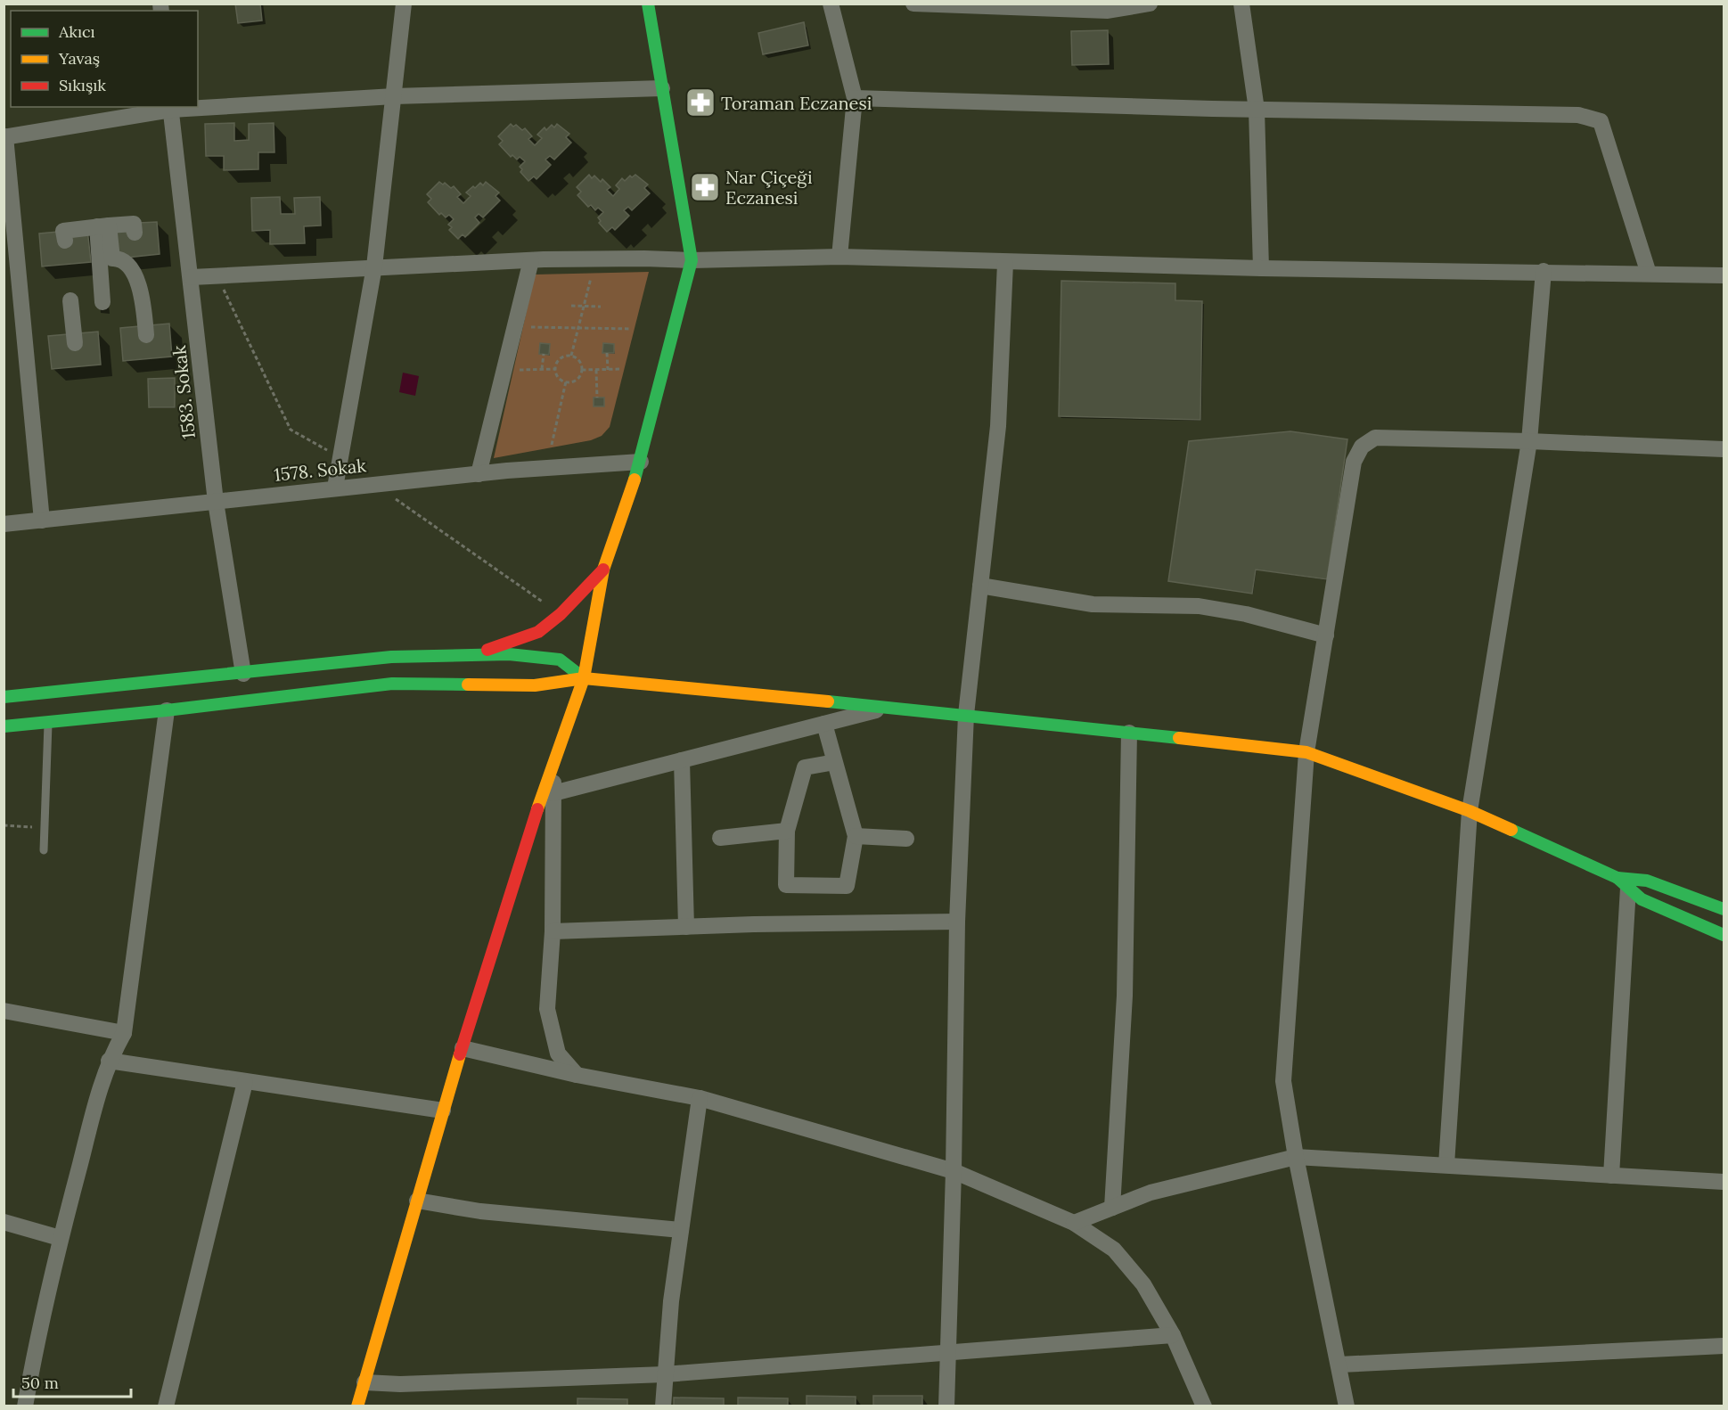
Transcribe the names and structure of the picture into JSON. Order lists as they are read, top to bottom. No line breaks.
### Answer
{"streets":{"street":["1583. Sokak","1578. Sokak"]},"crossings":[["1583. Sokak","1578. Sokak"]],"places":{"pharmacy":["Toraman Eczanesi","Nar Çiçeği Eczanesi"]},"legend":["Akıcı","Yavaş","Sıkışık"],"scale_bar":"50 m"}
